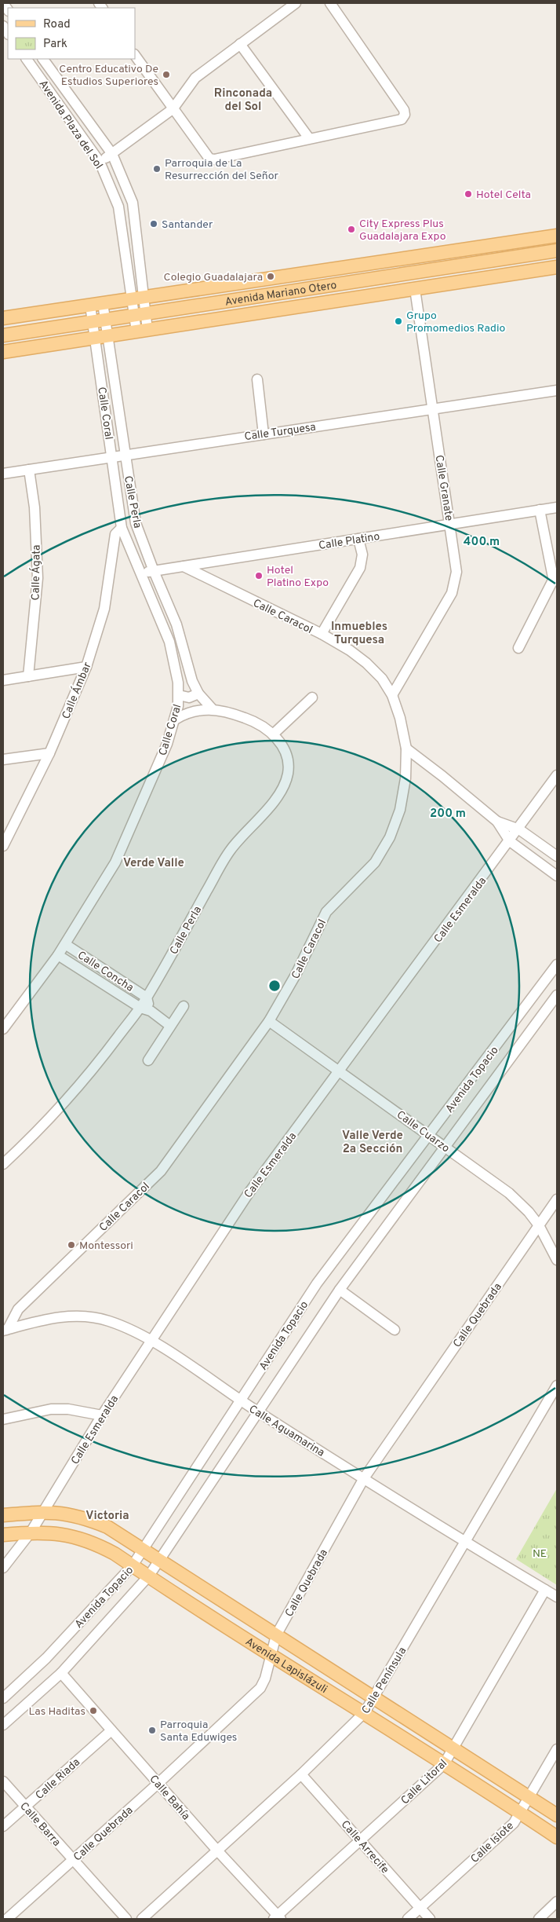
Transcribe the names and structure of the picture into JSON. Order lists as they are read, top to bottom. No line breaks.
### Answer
{"streets":{"main road":["Avenida Mariano Otero","Avenida Lapislázuli"],"street":["Avenida Plaza del Sol","Calle Coral","Calle Turquesa","Calle Granate","Calle Perla","Calle Platino","Calle Ágata","Calle Caracol","Calle Ámbar","Calle Esmeralda","Calle Concha","Avenida Topacio","Calle Cuarzo","Calle Quebrada","Calle Aguamarina","Calle Península","Calle Riada","Calle Litoral","Calle Bahía","Calle Barra","Calle Islote","Calle Arrecife"]},"crossings":[["Avenida Plaza del Sol","Avenida Mariano Otero"],["Avenida Mariano Otero","Calle Coral"],["Avenida Mariano Otero","Calle Granate"],["Avenida Mariano Otero","Calle Perla"],["Calle Coral","Calle Turquesa"],["Calle Coral","Calle Perla"],["Calle Coral","Calle Platino"],["Calle Coral","Calle Ámbar"],["Calle Coral","Calle Concha"],["Calle Turquesa","Calle Granate"],["Calle Turquesa","Calle Perla"],["Calle Turquesa","Calle Ágata"],["Calle Granate","Calle Platino"],["Calle Granate","Calle Caracol"],["Calle Perla","Calle Platino"],["Calle Perla","Calle Concha"],["Calle Platino","Calle Caracol"],["Calle Caracol","Calle Cuarzo"],["Calle Caracol","Calle Aguamarina"],["Calle Esmeralda","Calle Cuarzo"],["Calle Esmeralda","Calle Aguamarina"],["Calle Esmeralda","Avenida Lapislázuli"],["Avenida Topacio","Calle Cuarzo"],["Avenida Topacio","Calle Aguamarina"],["Avenida Topacio","Avenida Lapislázuli"],["Avenida Topacio","Calle Bahía"],["Calle Cuarzo","Calle Quebrada"],["Calle Quebrada","Calle Aguamarina"],["Calle Quebrada","Avenida Lapislázuli"],["Calle Quebrada","Calle Bahía"],["Calle Quebrada","Calle Barra"],["Calle Aguamarina","Calle Península"],["Calle Aguamarina","Calle Litoral"],["Avenida Lapislázuli","Calle Península"],["Avenida Lapislázuli","Calle Litoral"],["Avenida Lapislázuli","Calle Islote"],["Calle Península","Calle Bahía"],["Calle Península","Calle Arrecife"],["Calle Riada","Calle Bahía"],["Calle Riada","Calle Barra"],["Calle Litoral","Calle Bahía"],["Calle Litoral","Calle Arrecife"],["Calle Islote","Calle Arrecife"]],"districts":["Rinconada del Sol","Inmuebles Turquesa","Verde Valle","Valle Verde 2a Sección","Victoria"],"parks":["NE"],"places":["Centro Educativo De Estudios Superiores","Parroquia de La Resurrección del Señor","Hotel Celta","Santander","City Express Plus Guadalajara Expo","Colegio Guadalajara","Grupo Promomedios Radio","Hotel Platino Expo","Montessori","Las Haditas","Parroquia Santa Eduwiges"],"legend":["Road","Park"],"rings":["400 m","200 m"]}
